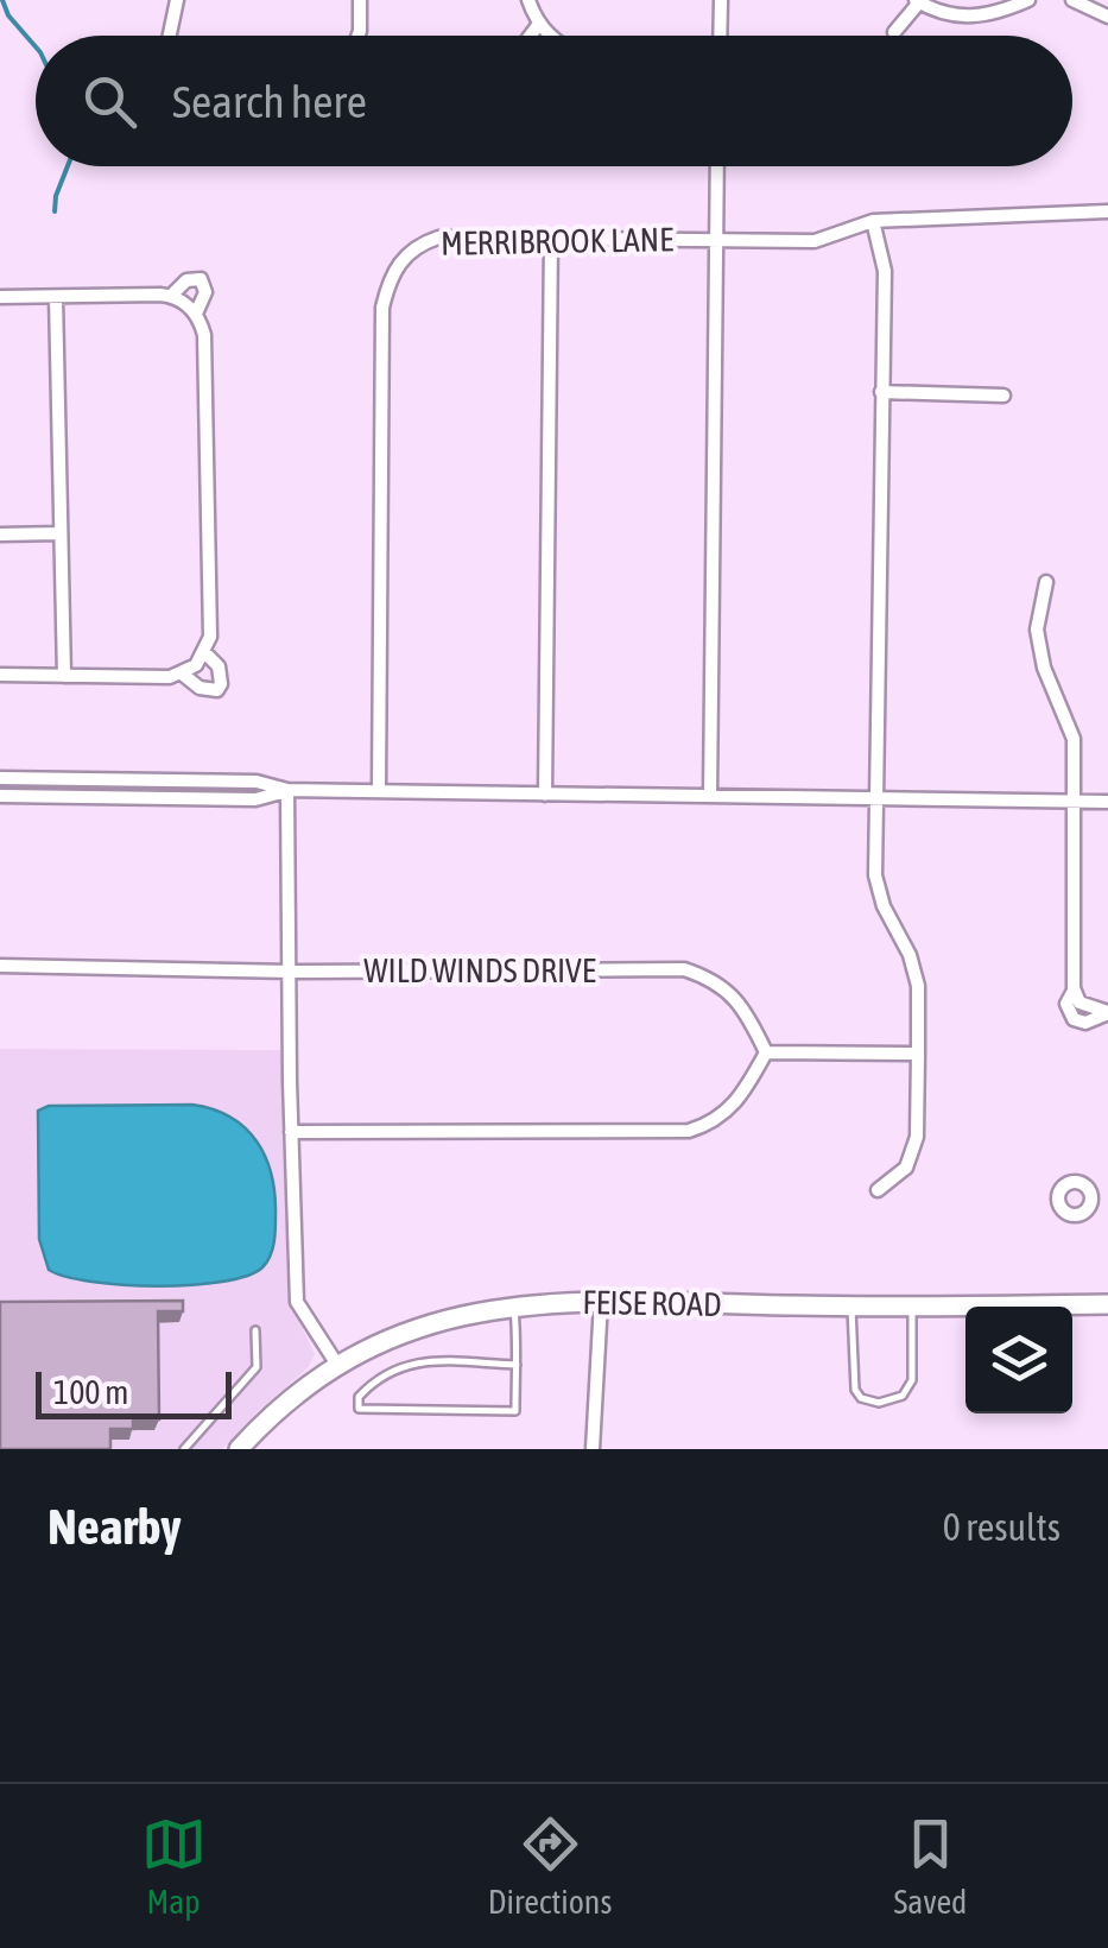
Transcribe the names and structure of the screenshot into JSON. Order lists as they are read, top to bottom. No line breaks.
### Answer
{"streets":{"main road":["FEISE ROAD"],"street":["MERRIBROOK LANE","WILD WINDS DRIVE"]},"scale_bar":"100 m","page":{"search":"Search here","scale":"100 m","heading":["Nearby","0 results"],"nav":["Map","Directions","Saved"]}}
